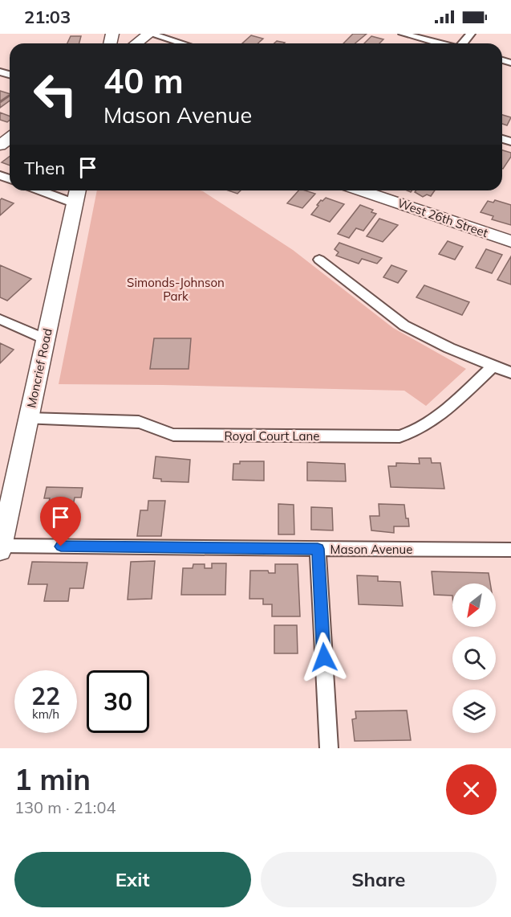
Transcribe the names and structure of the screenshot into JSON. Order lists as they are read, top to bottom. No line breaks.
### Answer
{"streets":{"street":["West 26th Street","Moncrief Road","Royal Court Lane","Mason Avenue"]},"crossings":[["Moncrief Road","Royal Court Lane"],["Moncrief Road","Mason Avenue"]],"parks":["Simonds-Johnson Park"],"north":"bottom left","page":{"status":"21:03","turn":["40 m","Mason Avenue"],"then":"Then","speed":"22 km/h","limit":"30","heading":["1 min","130 m · 21:04"],"buttons":["Exit","Share"]}}
